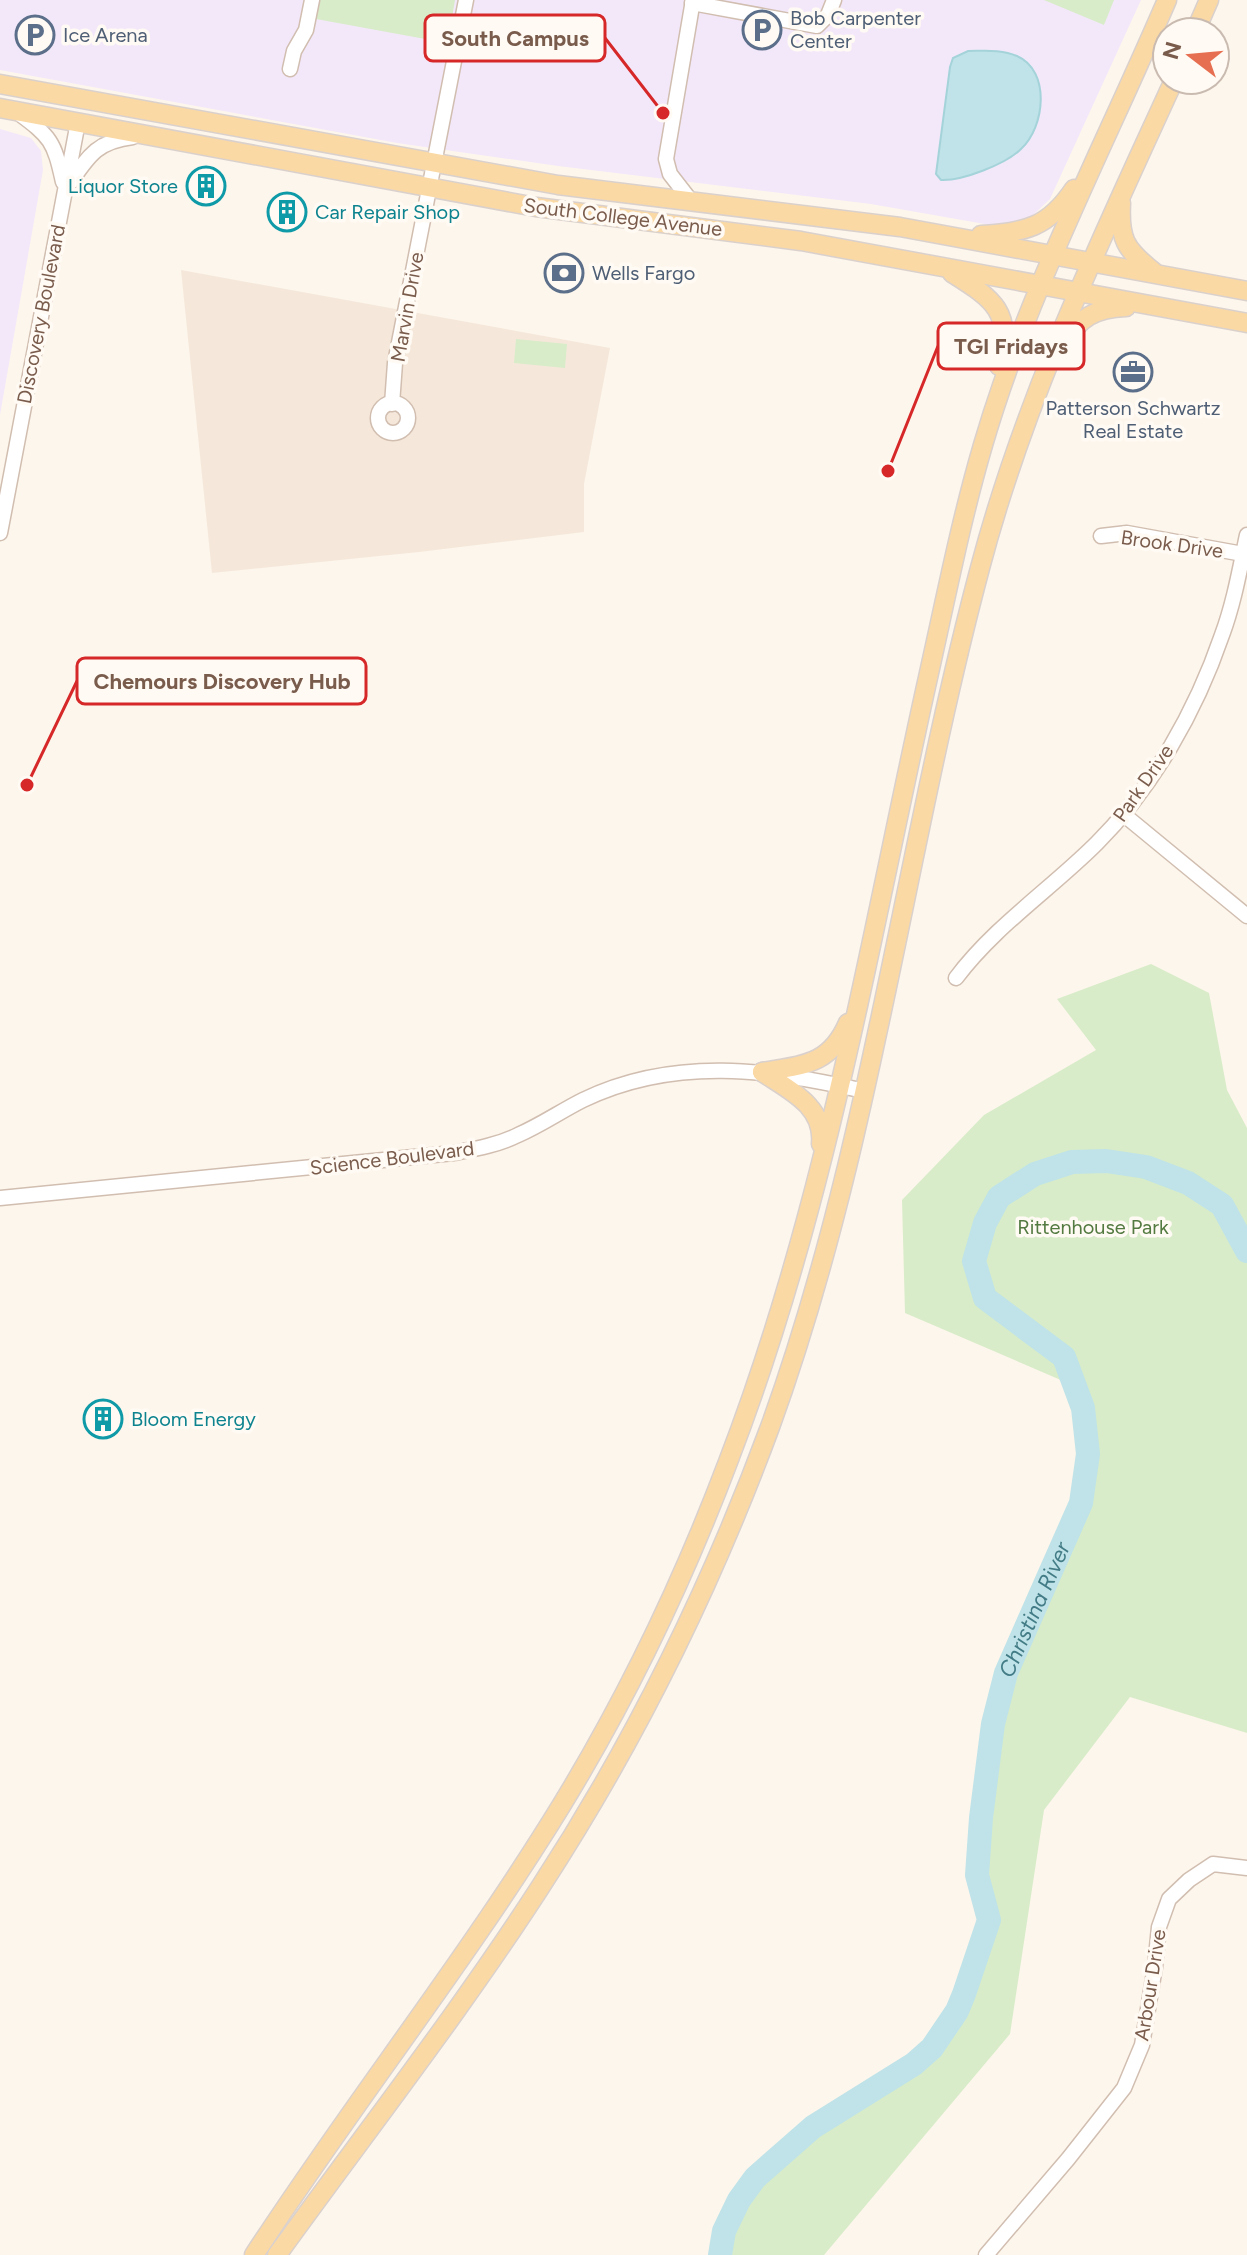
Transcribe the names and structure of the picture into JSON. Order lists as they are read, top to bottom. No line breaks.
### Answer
{"streets":{"main road":["South College Avenue"],"street":["Marvin Drive","Discovery Boulevard","Brook Drive","Park Drive","Science Boulevard","Arbour Drive"]},"crossings":[["South College Avenue","Marvin Drive"],["South College Avenue","Discovery Boulevard"],["Brook Drive","Park Drive"]],"water":["Christina River"],"parks":["Rittenhouse Park"],"places":{"parking":["Bob Carpenter Center","Ice Arena"],"other":["South Campus","TGI Fridays","Chemours Discovery Hub"],"building":["Liquor Store","Car Repair Shop","Bloom Energy"],"bank":["Wells Fargo"],"office":["Patterson Schwartz Real Estate"]},"north":"left"}
